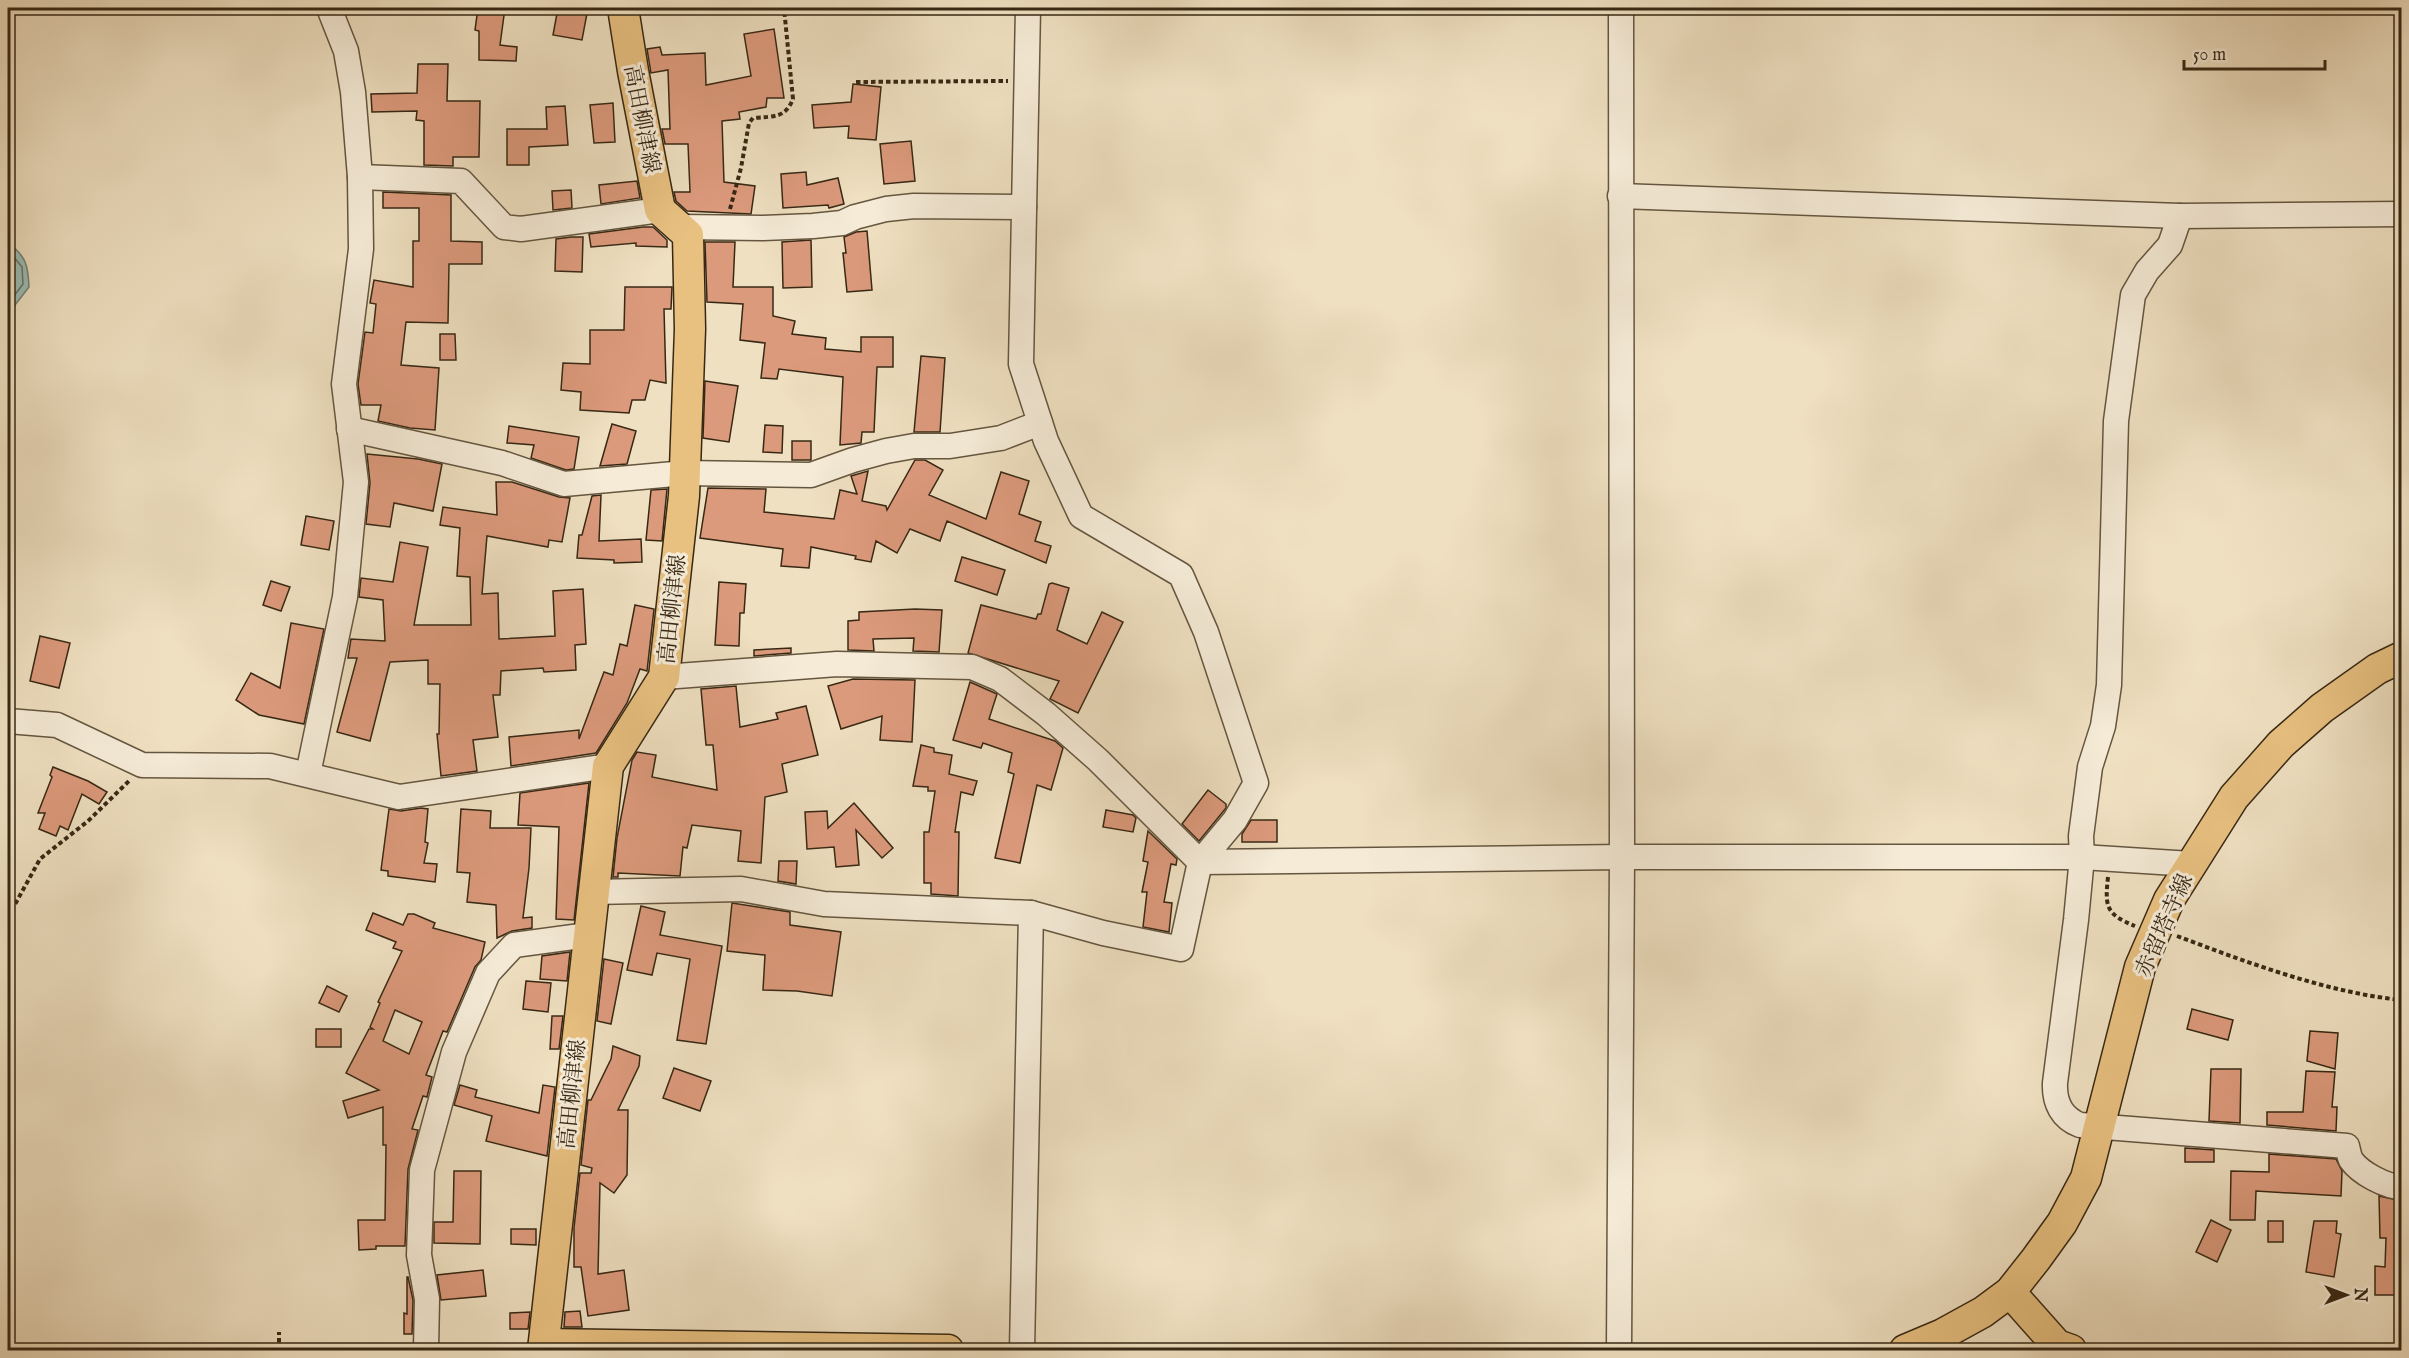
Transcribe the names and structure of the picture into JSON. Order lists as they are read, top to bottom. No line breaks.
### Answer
{"streets":{"main road":["高田柳津線","赤留塔寺線"]},"scale_bar":"50 m","north":"right"}
